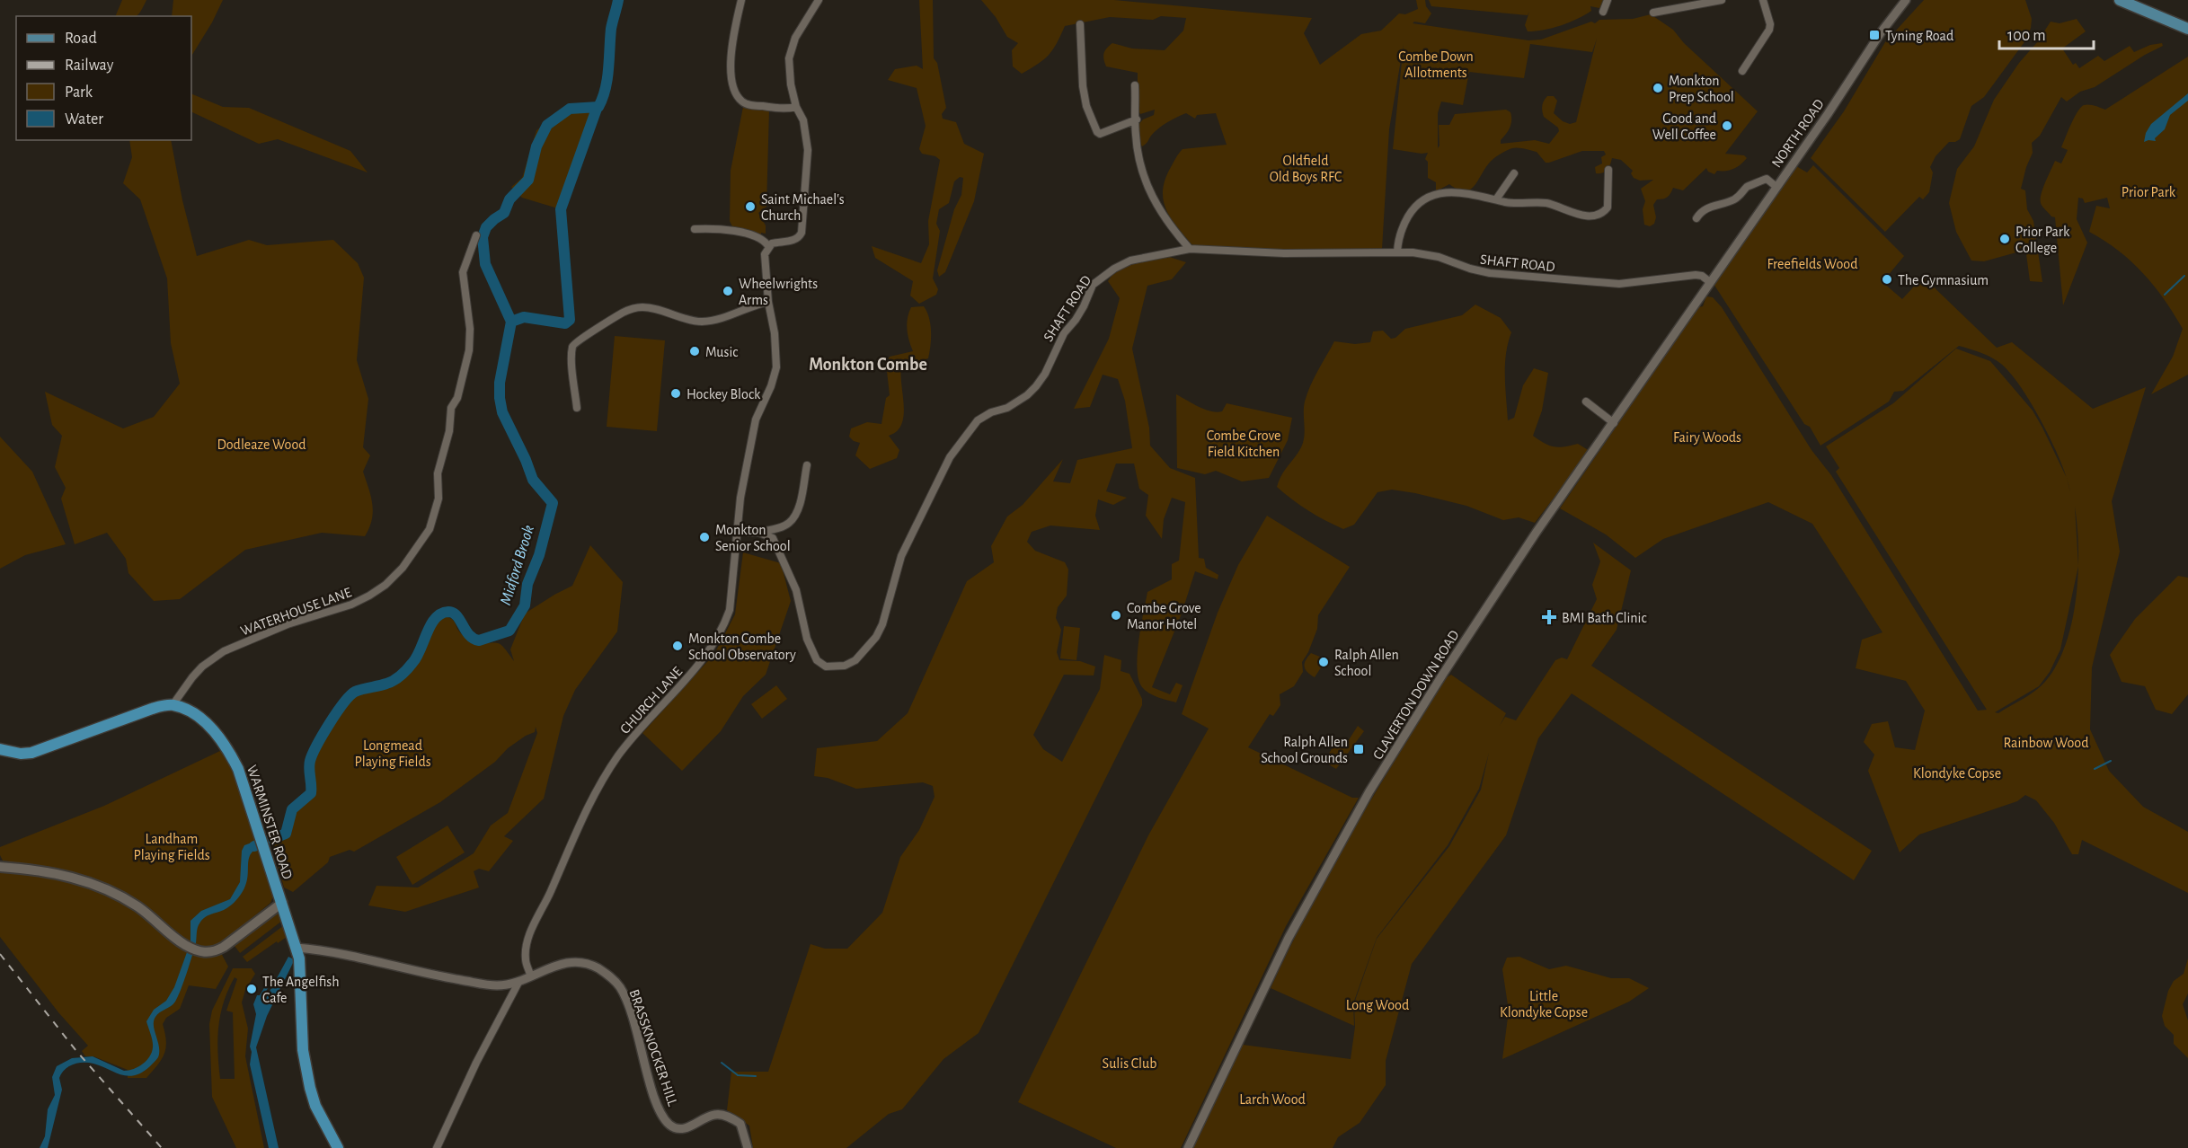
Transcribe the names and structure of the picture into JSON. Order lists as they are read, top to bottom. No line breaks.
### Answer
{"streets":{"highway":["WARMINSTER ROAD"],"street":["NORTH ROAD","SHAFT ROAD","WATERHOUSE LANE","CLAVERTON DOWN ROAD","CHURCH LANE","BRASSKNOCKER HILL"]},"crossings":[["NORTH ROAD","SHAFT ROAD"],["NORTH ROAD","CLAVERTON DOWN ROAD"],["SHAFT ROAD","CLAVERTON DOWN ROAD"],["WATERHOUSE LANE","WARMINSTER ROAD"],["CHURCH LANE","BRASSKNOCKER HILL"],["WARMINSTER ROAD","BRASSKNOCKER HILL"]],"districts":["Monkton Combe"],"water":["Midford Brook"],"parks":["Combe Down Allotments","Oldfield Old Boys RFC","Prior Park","Freefields Wood","Combe Grove Field Kitchen","Fairy Woods","Dodleaze Wood","Rainbow Wood","Longmead Playing Fields","Klondyke Copse","Landham Playing Fields","Little Klondyke Copse","Long Wood","Sulis Club","Larch Wood"],"places":{"transit":["Tyning Road","Ralph Allen School Grounds"],"other":["Monkton Prep School","Good and Well Coffee","Saint Michael's Church","Prior Park College","The Gymnasium","Wheelwrights Arms","Music","Hockey Block","Monkton Senior School","Combe Grove Manor Hotel","Monkton Combe School Observatory","Ralph Allen School","The Angelfish Cafe"],"health":["BMI Bath Clinic"]},"legend":["Road","Railway","Park","Water"],"scale_bar":"100 m"}
